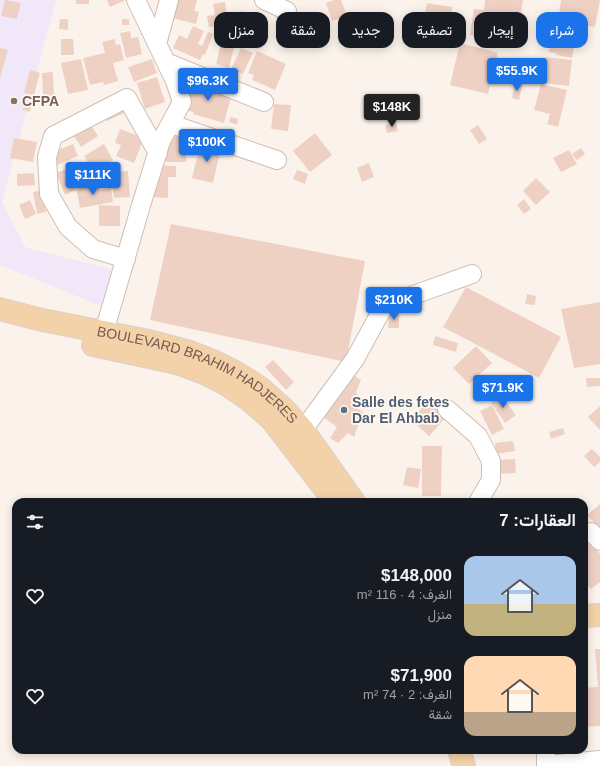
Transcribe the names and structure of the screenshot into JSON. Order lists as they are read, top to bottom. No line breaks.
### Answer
{"streets":{"main road":["BOULEVARD BRAHIM HADJERES"]},"places":["CFPA","Salle des fetes Dar El Ahbab"],"page":{"chip":["شراء","إيجار","تصفية","جديد","شقة","منزل"],"price":["$55.9K","$96.3K","$148K","$100K","$111K","$210K","$71.9K"],"heading":"العقارات: 7","list":[{"name":"$148,000","note":"الغرف: 4 · 116 m² · منزل"},{"name":"$71,900","note":"الغرف: 2 · 74 m² · شقة"}]}}
